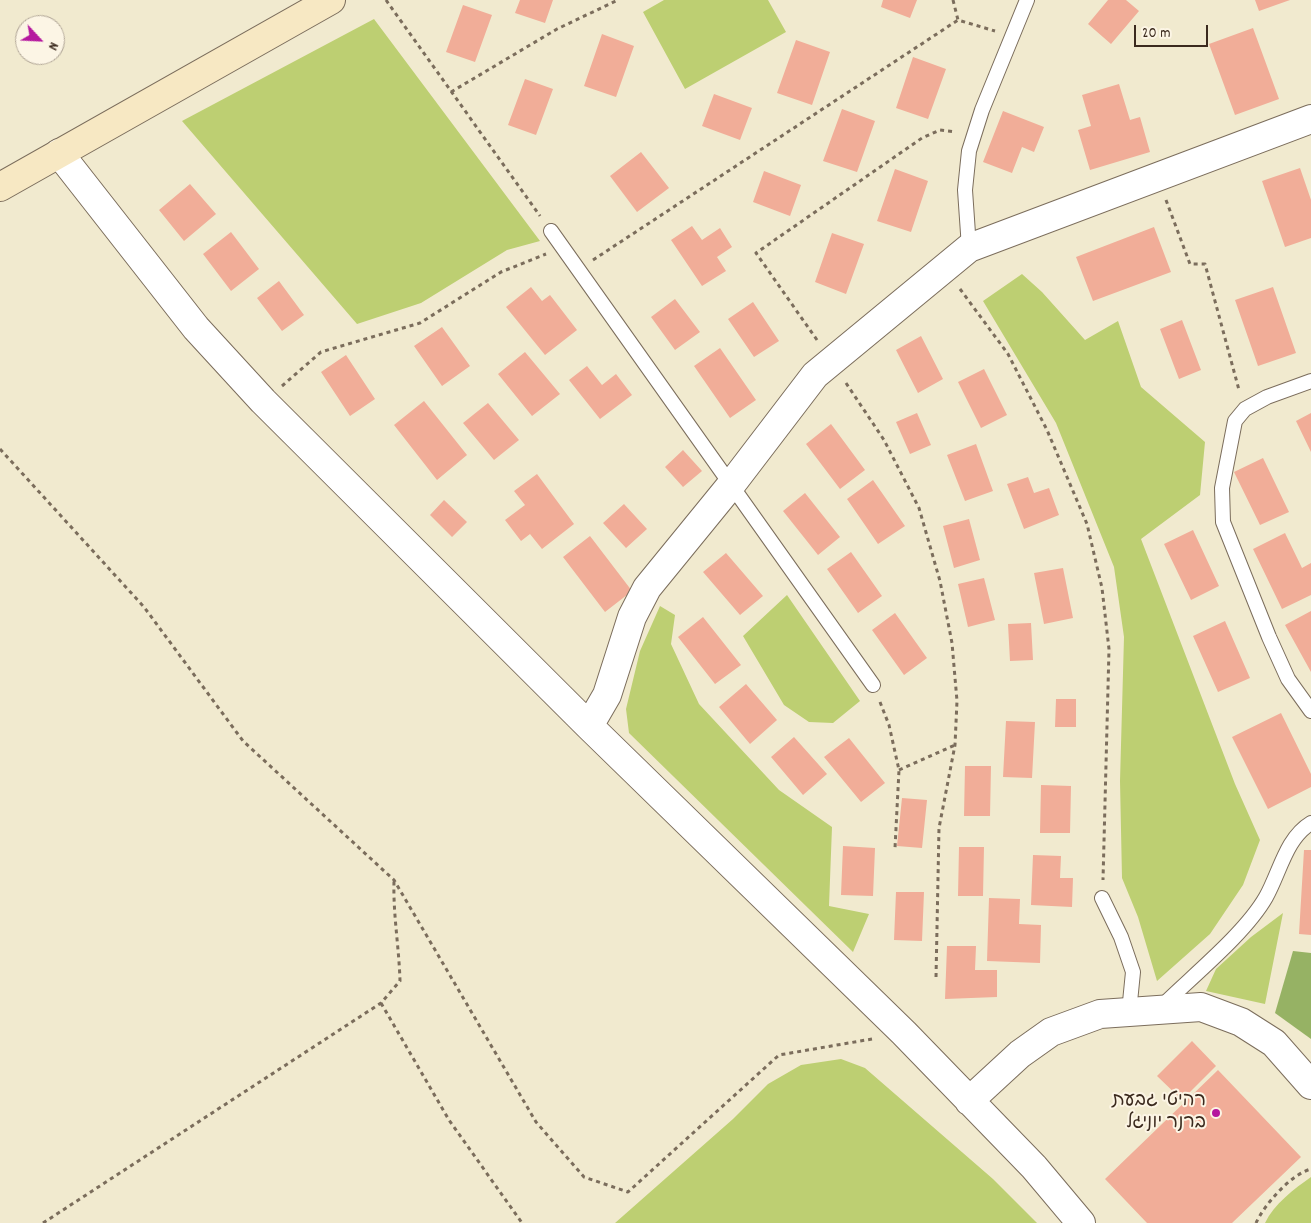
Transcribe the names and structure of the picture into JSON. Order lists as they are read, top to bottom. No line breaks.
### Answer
{"places":["רהיטי גבעת ברנר יוניגל"],"scale_bar":"20 m","north":"bottom right"}
